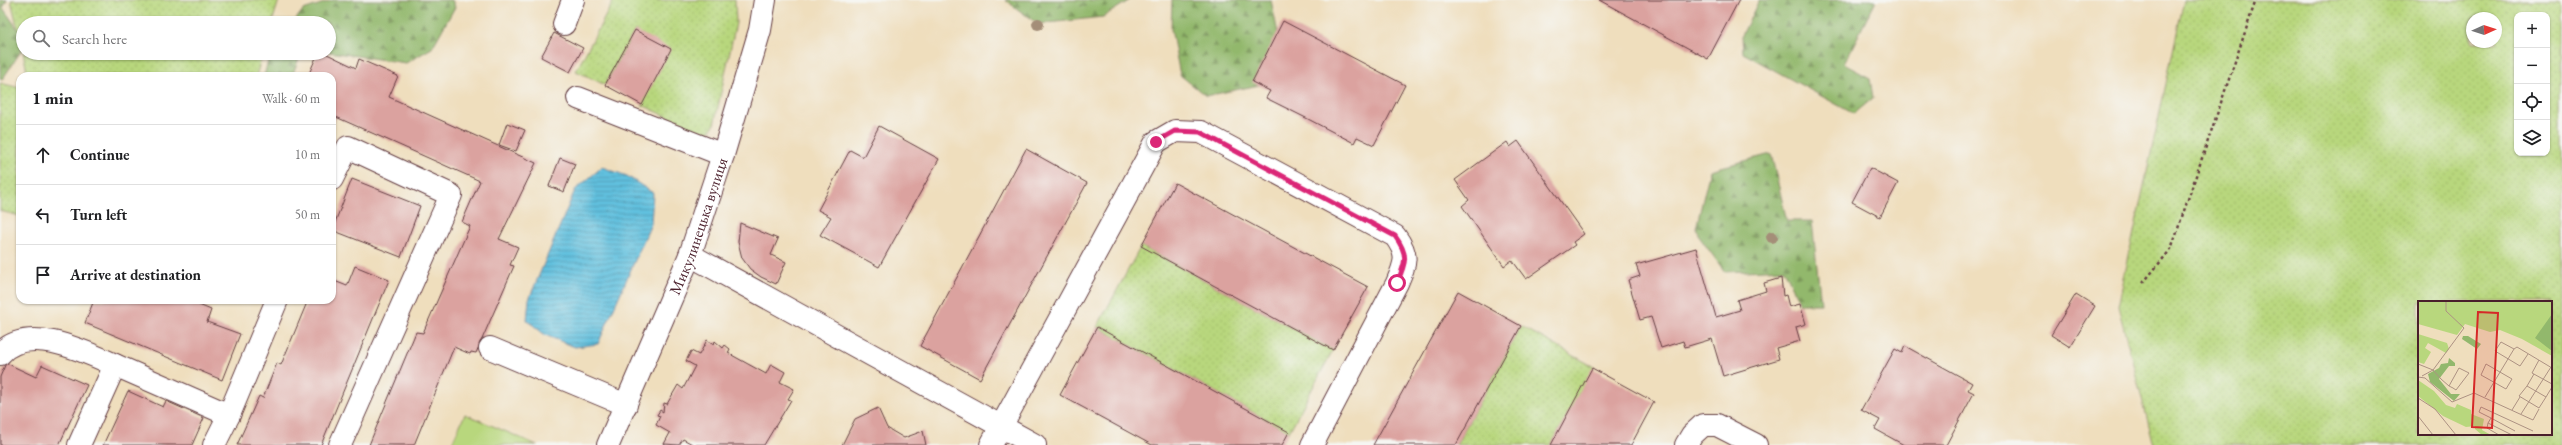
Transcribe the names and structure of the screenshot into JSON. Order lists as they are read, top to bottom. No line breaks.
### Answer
{"streets":{"street":["Микулинецька вулиця"]},"north":"right","page":{"map_buttons":["+","−"],"search":"Search here","heading":["1 min","Walk · 60 m"],"list":[["Continue","10 m"],["Turn left","50 m"],"Arrive at destination"]}}
